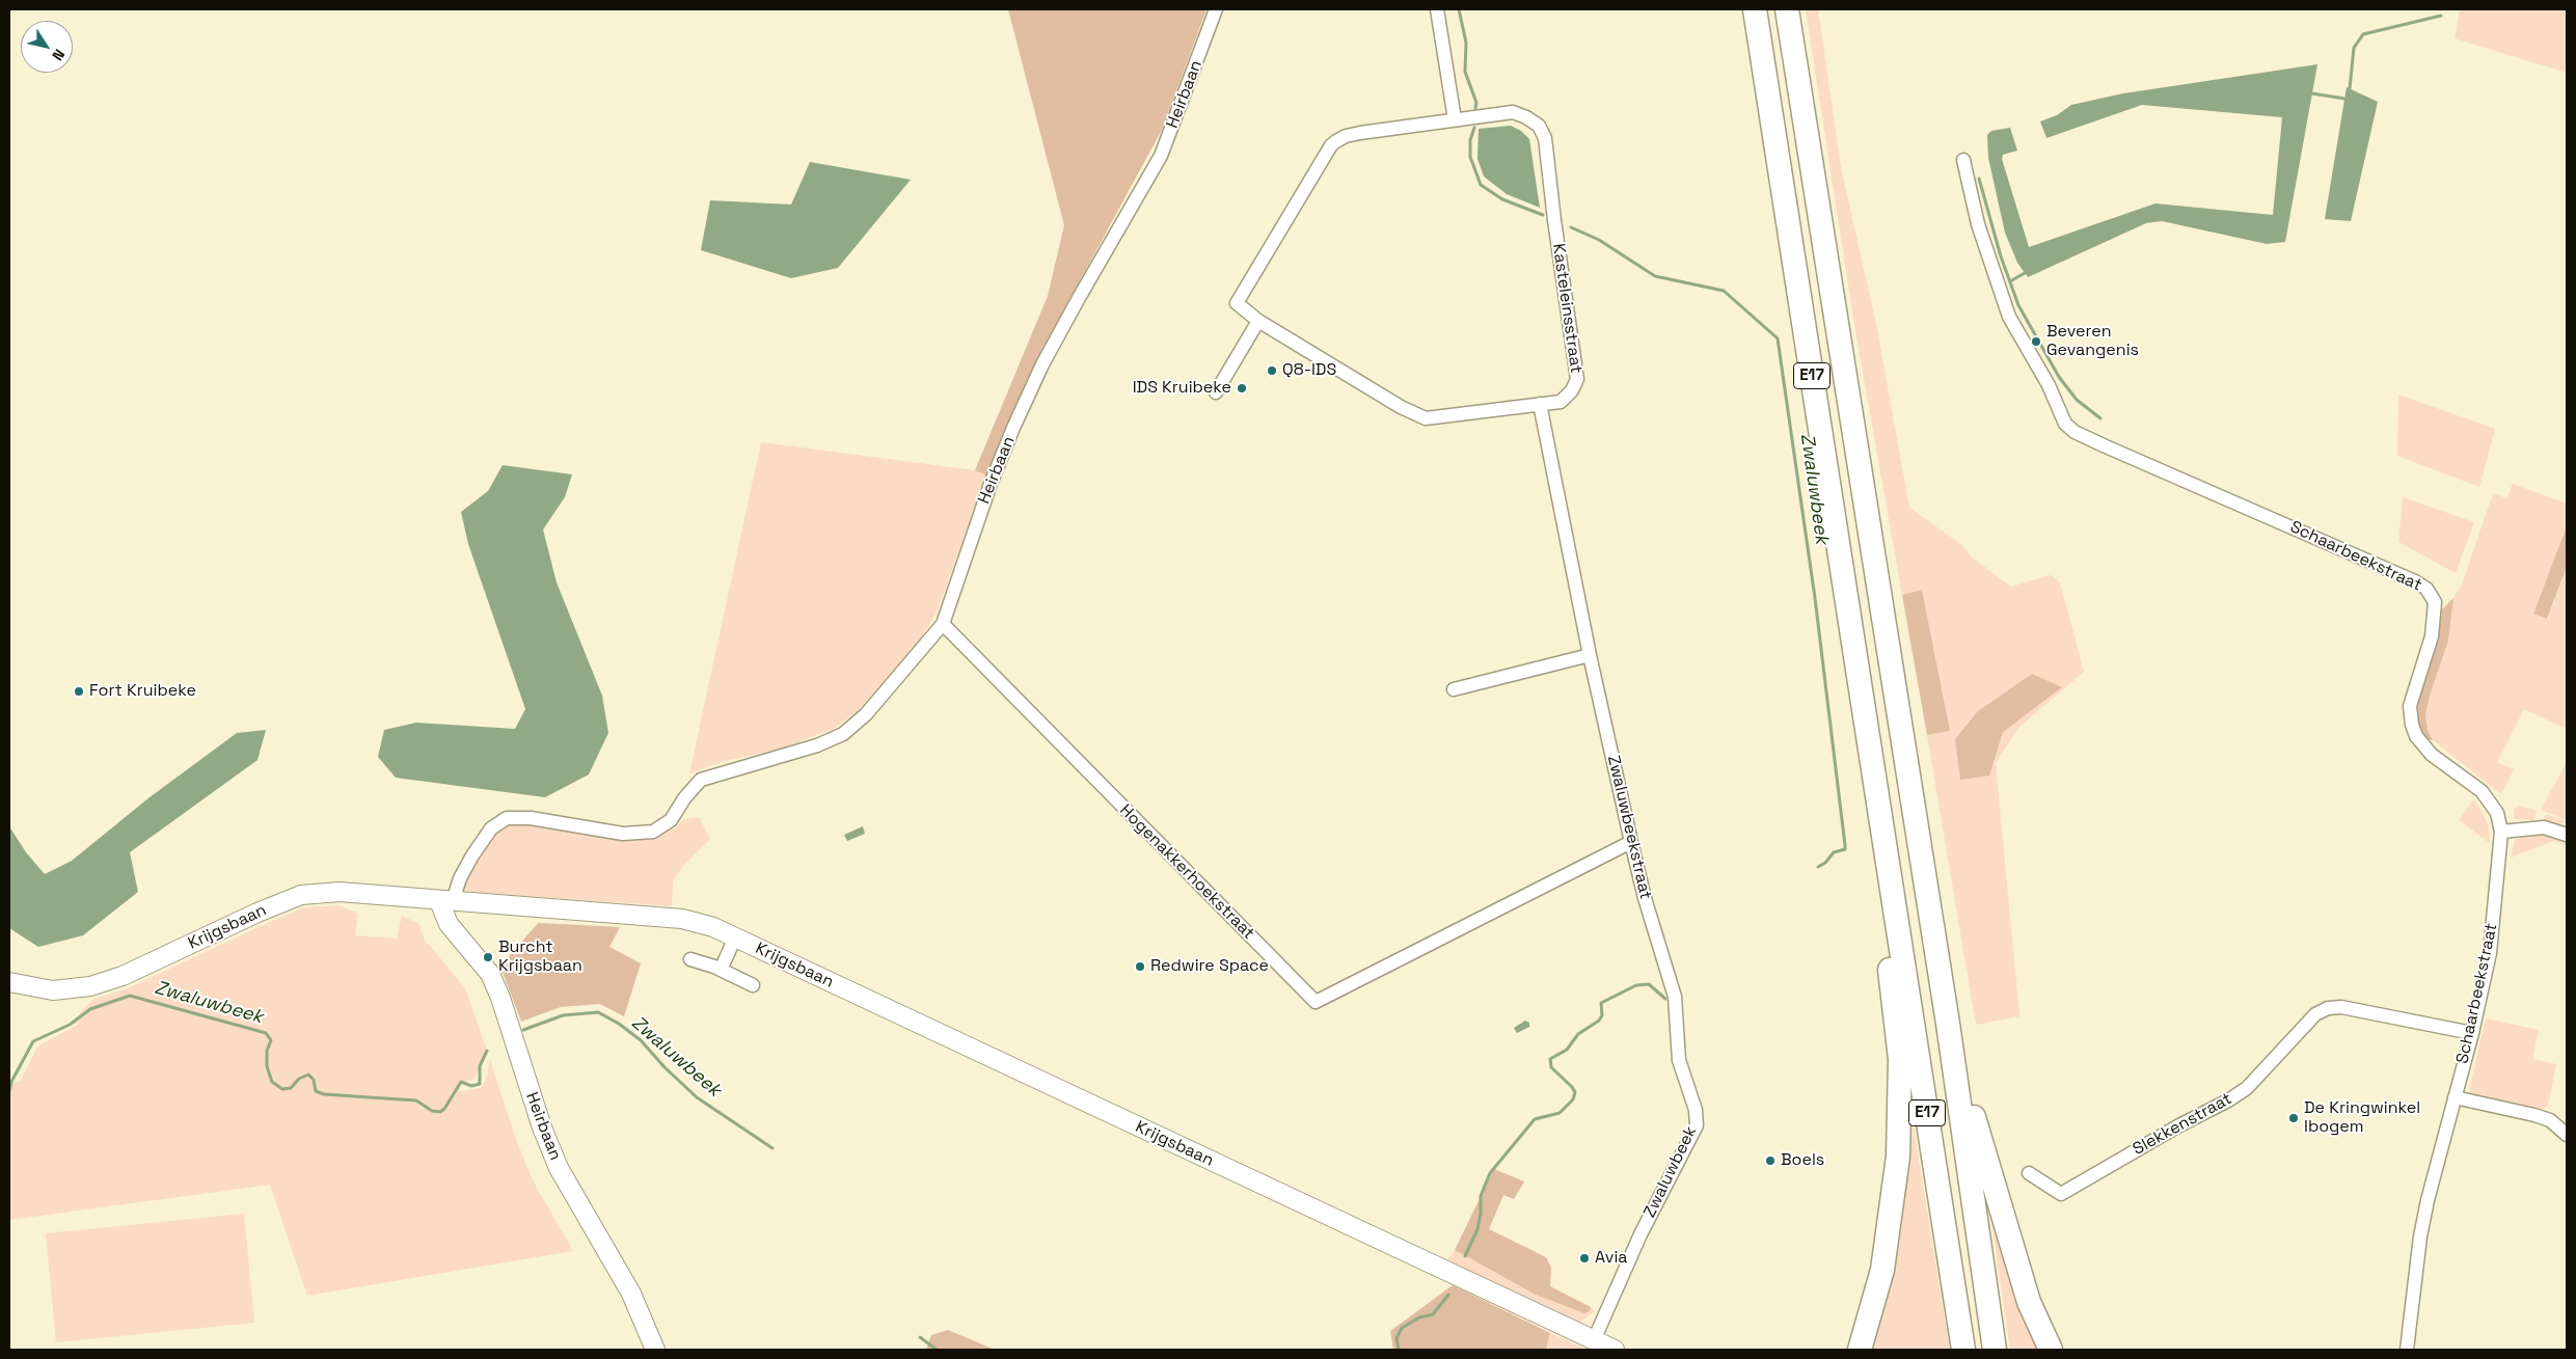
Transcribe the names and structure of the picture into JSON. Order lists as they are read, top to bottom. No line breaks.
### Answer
{"streets":{"highway":["E17"],"main road":["Heirbaan","Krijgsbaan"],"street":["Kasteleinsstraat","Schaarbeekstraat","Zwaluwbeekstraat","Hogenakkerhoekstraat","Slekkenstraat","Zwaluwbeek"]},"crossings":[["Heirbaan","Hogenakkerhoekstraat"],["Heirbaan","Krijgsbaan"],["Kasteleinsstraat","Zwaluwbeekstraat"],["Schaarbeekstraat","Slekkenstraat"],["Zwaluwbeekstraat","Hogenakkerhoekstraat"],["Zwaluwbeekstraat","Zwaluwbeek"],["Krijgsbaan","Zwaluwbeek"]],"water":["Zwaluwbeek"],"places":["Beveren Gevangenis","Q8-IDS","IDS Kruibeke","Fort Kruibeke","Burcht Krijgsbaan","Redwire Space","De Kringwinkel Ibogem","Boels","Avia"],"north":"bottom right"}
